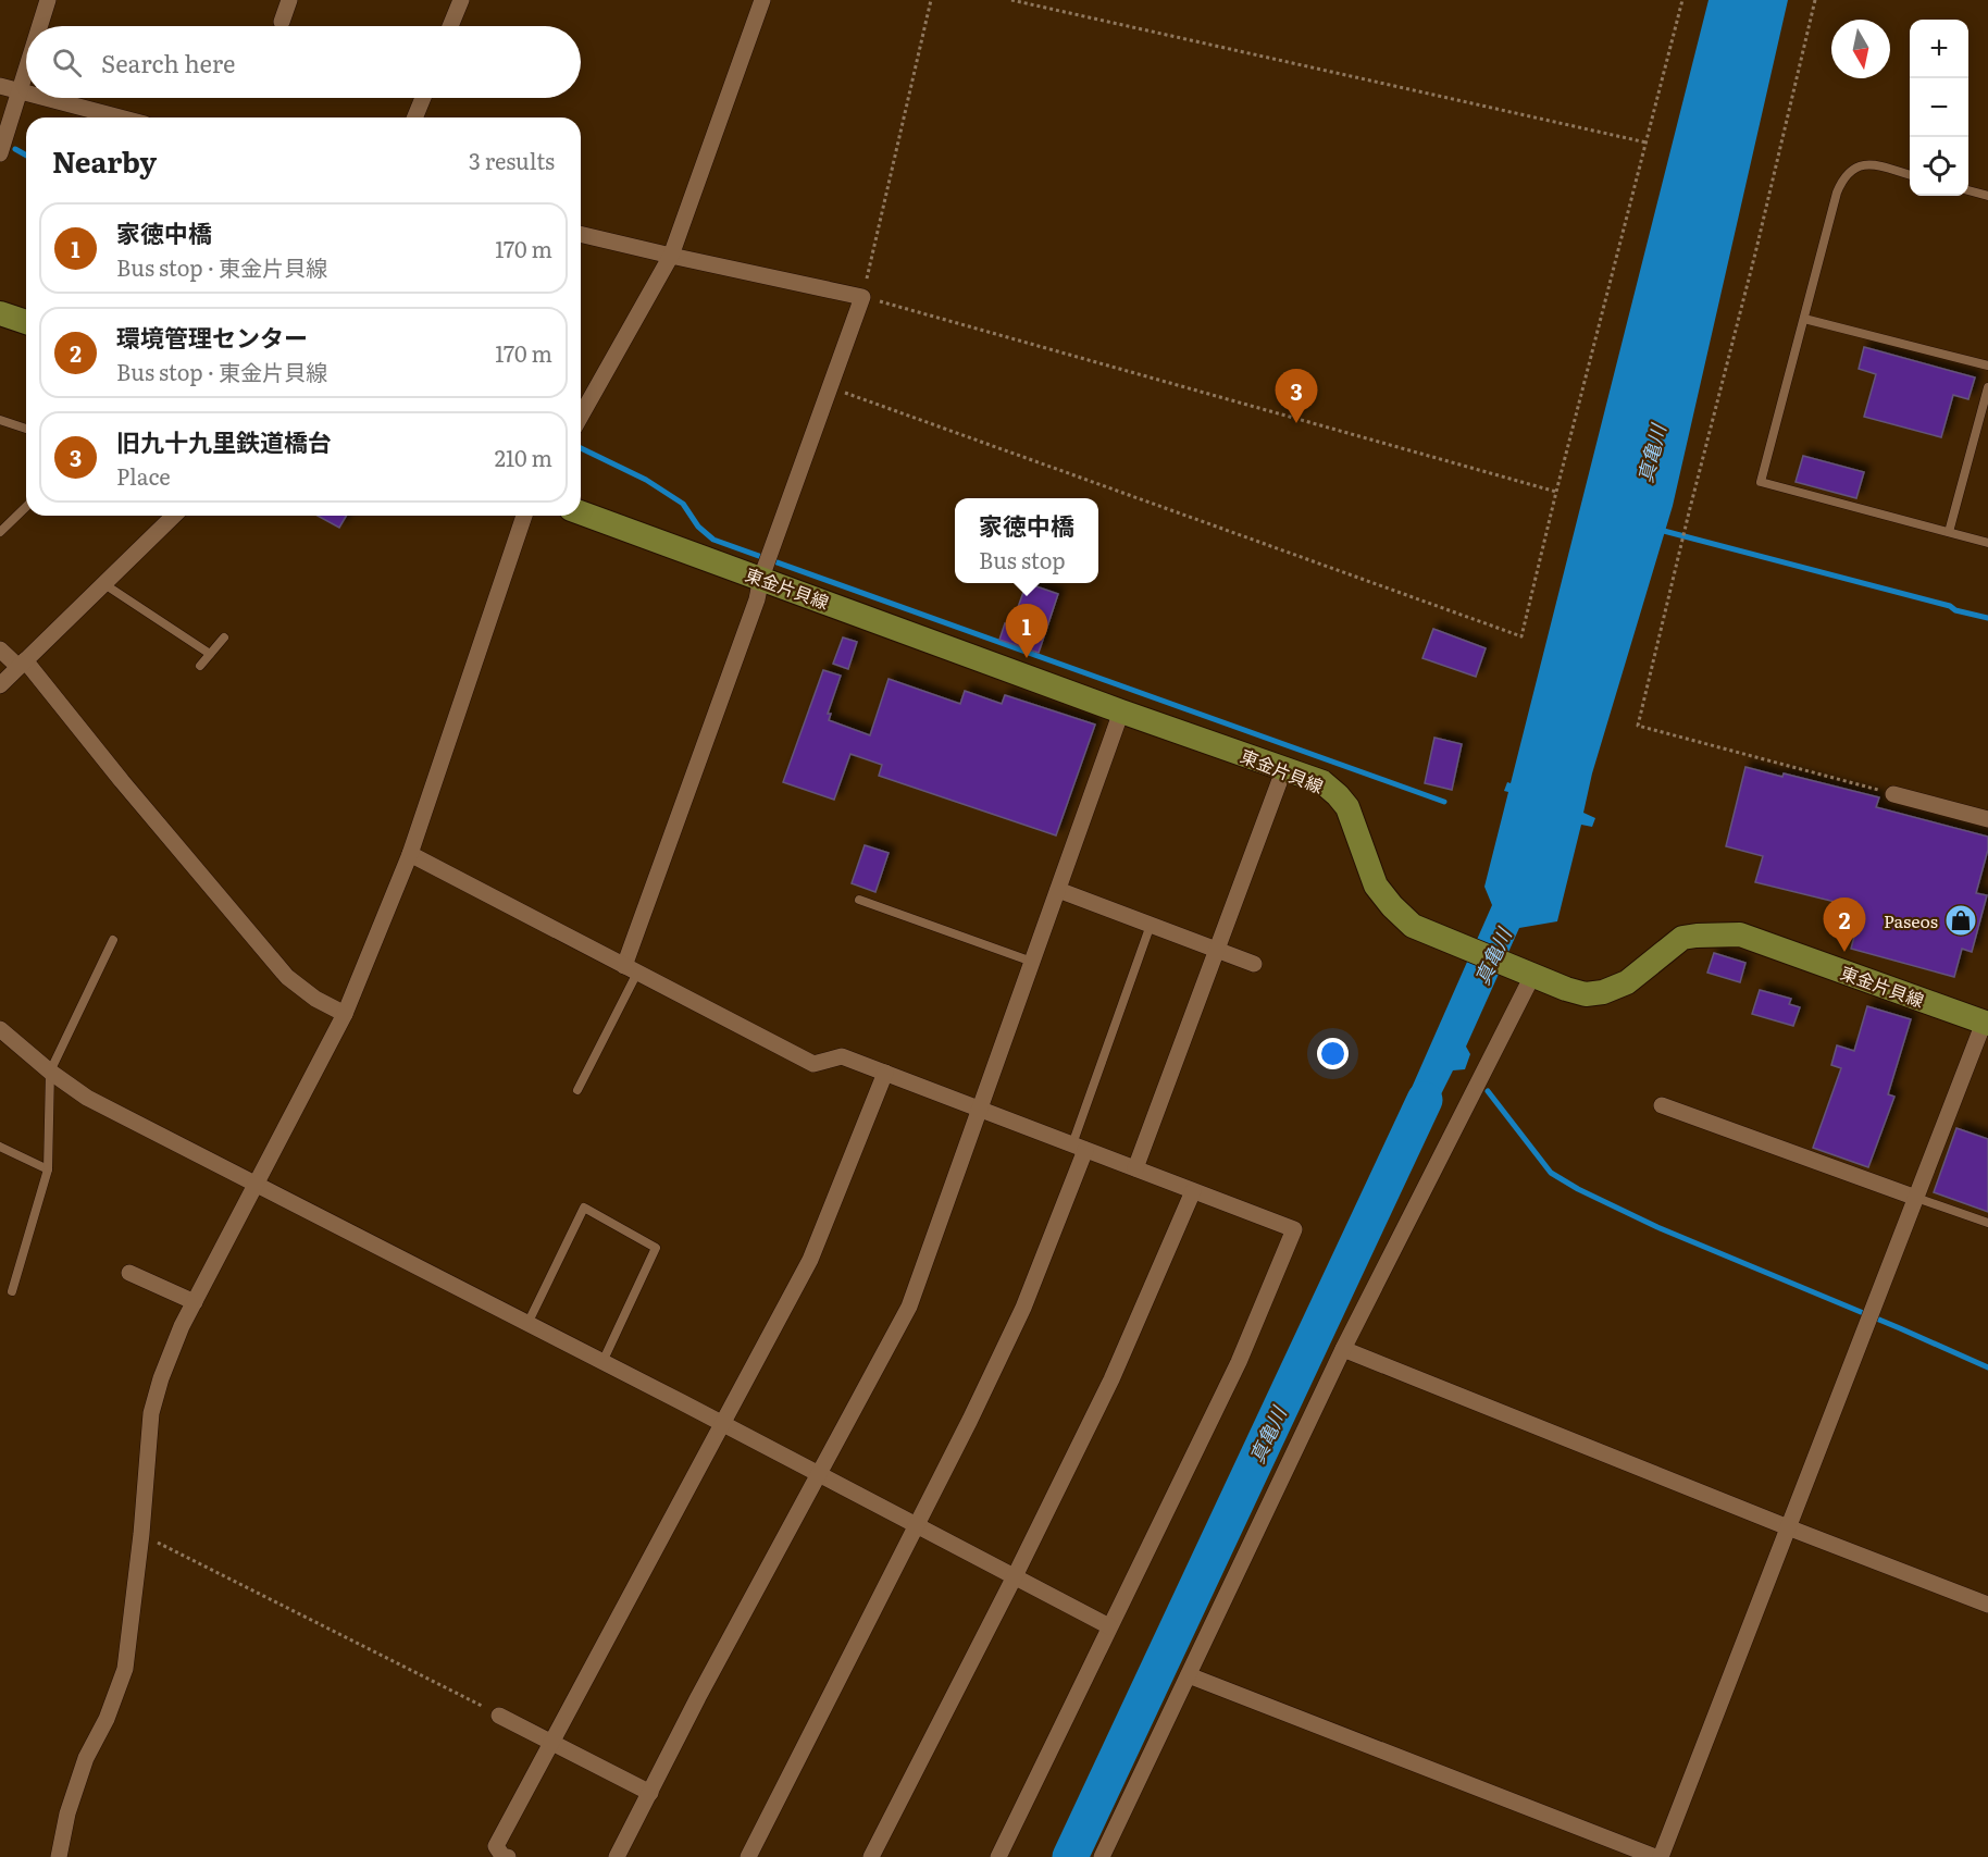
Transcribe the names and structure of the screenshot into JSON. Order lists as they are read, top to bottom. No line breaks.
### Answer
{"streets":{"main road":["東金片貝線"]},"water":["真亀川"],"places":{"shop":["Paseos"]},"north":"bottom","page":{"map_buttons":["+","−"],"search":"Search here","heading":["Nearby","3 results"],"list":[{"mark":"1","name":"家徳中橋","note":"Bus stop · 東金片貝線","value":"170 m"},{"mark":"2","name":"環境管理センター","note":"Bus stop · 東金片貝線","value":"170 m"},{"mark":"3","name":"旧九十九里鉄道橋台","note":"Place","value":"210 m"}],"pins":["3","1","2"],"popup":["家徳中橋","Bus stop"]}}
